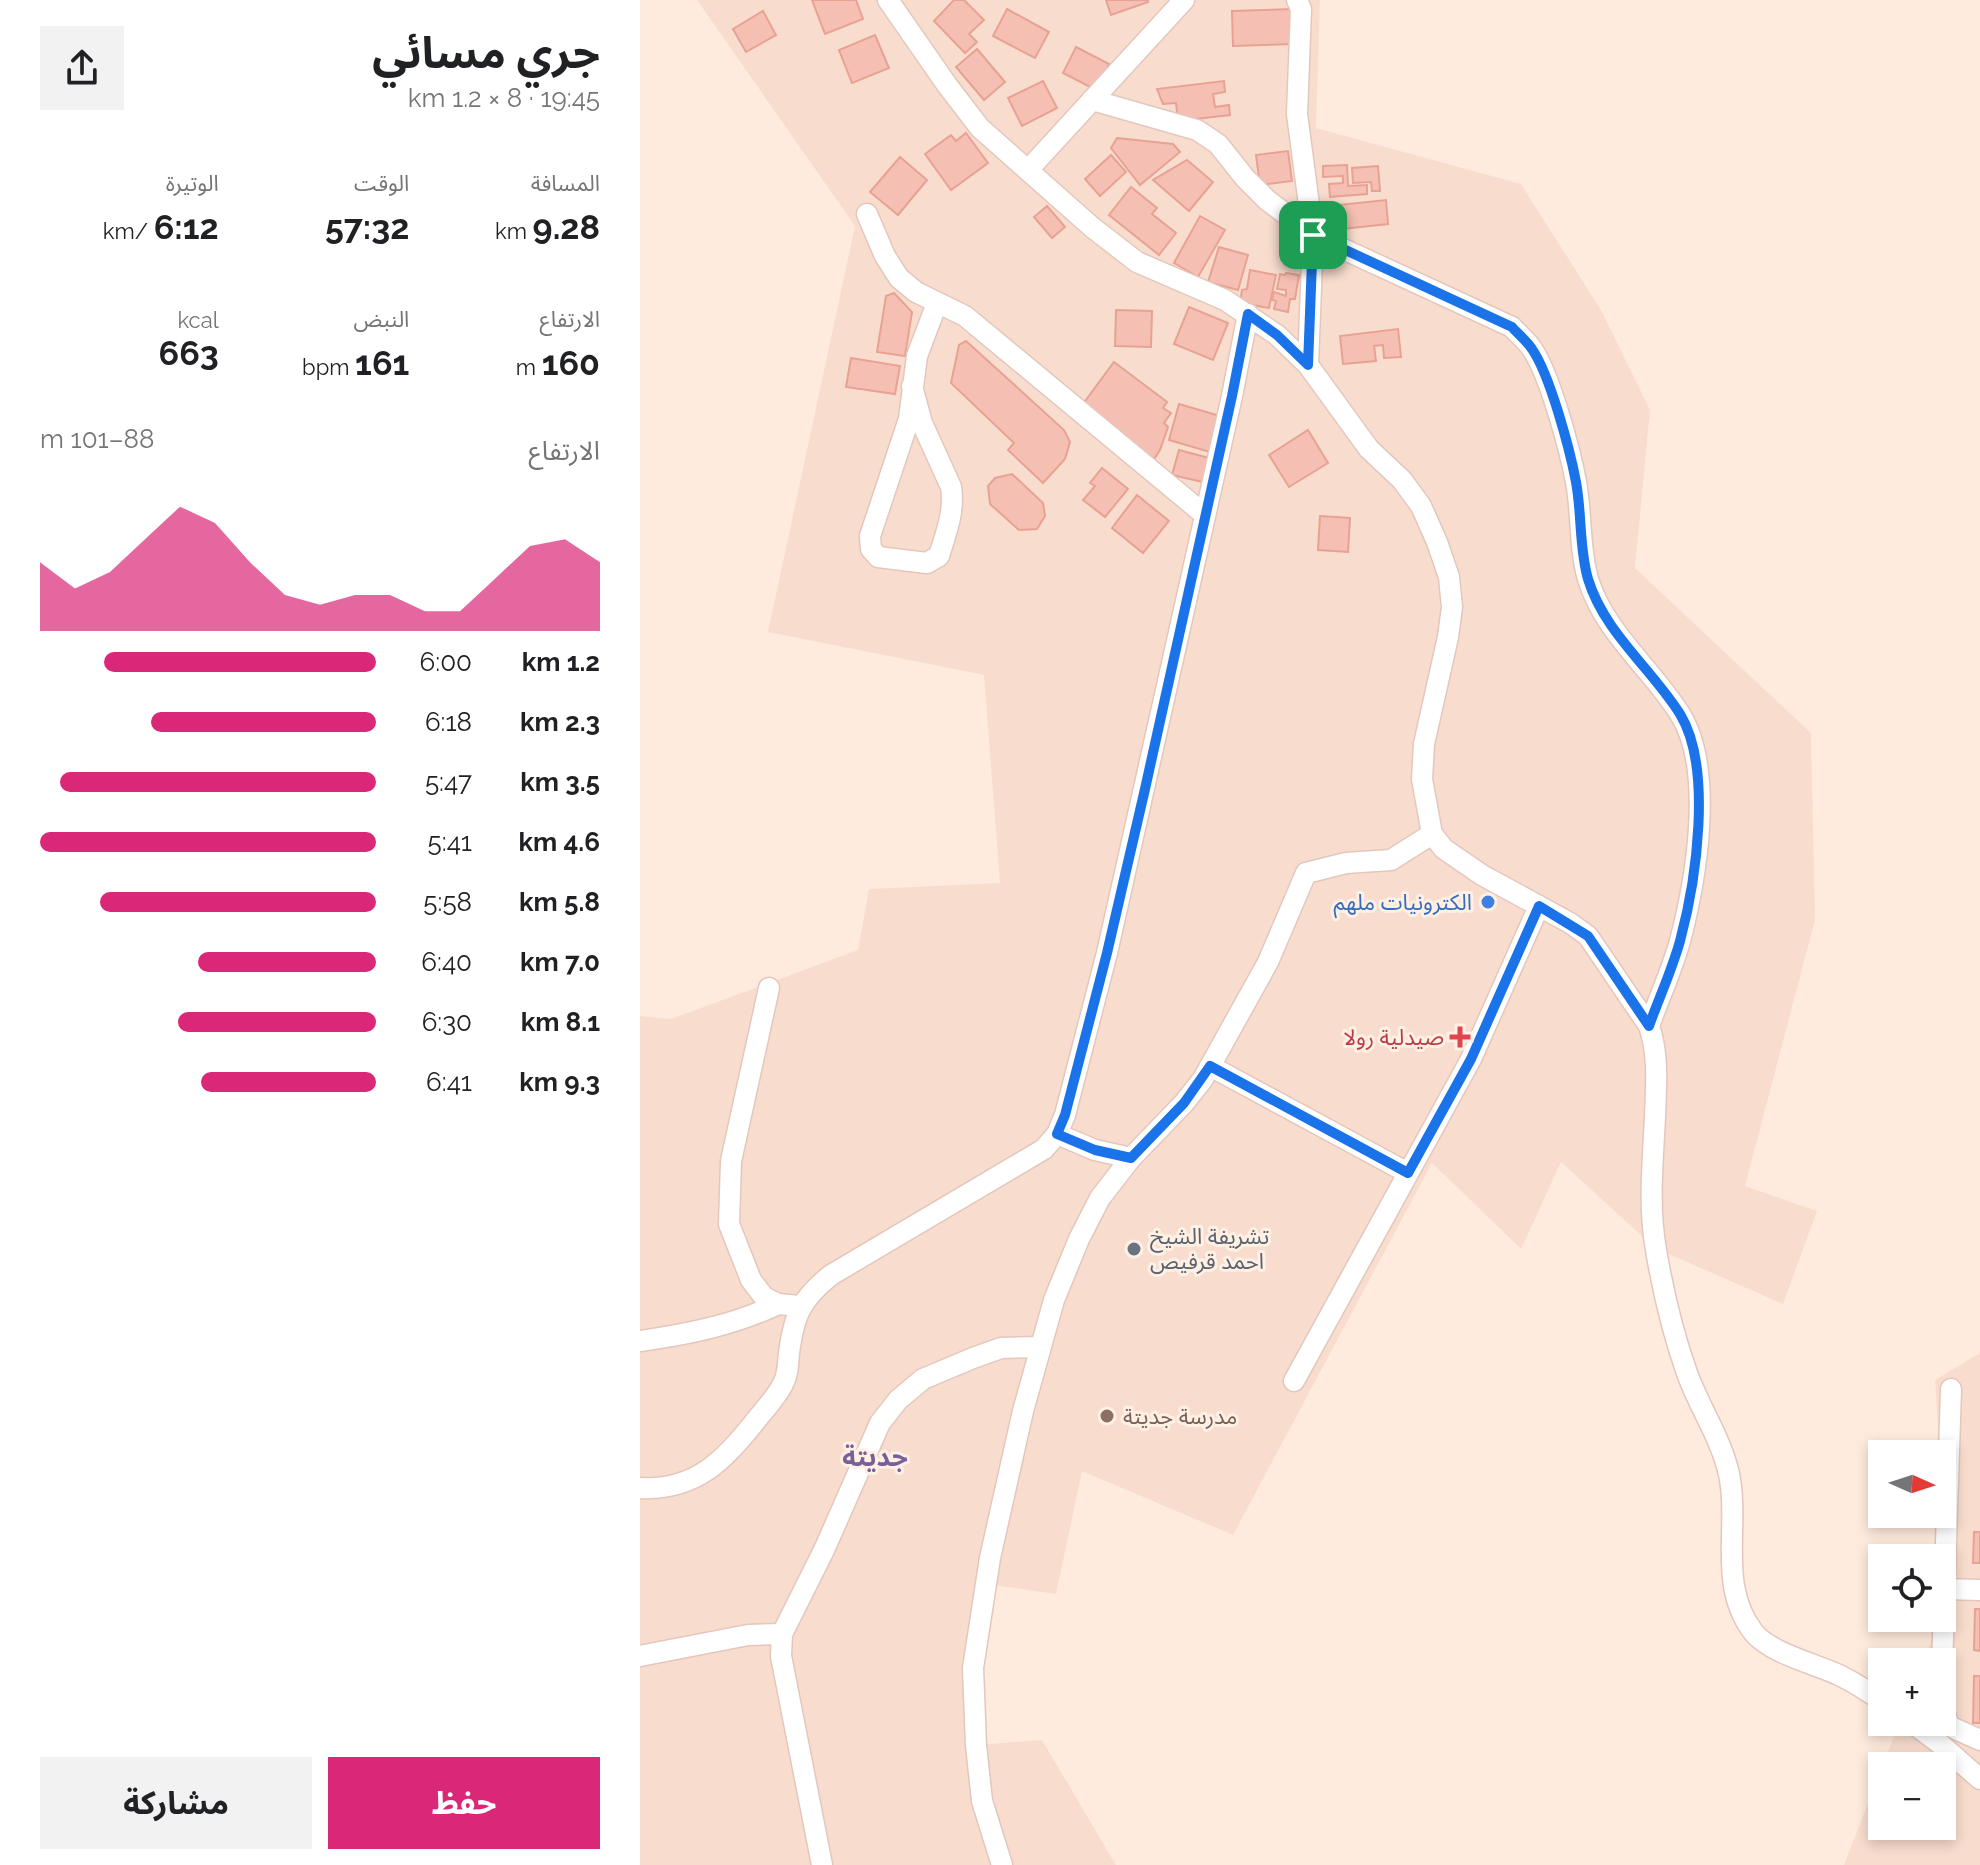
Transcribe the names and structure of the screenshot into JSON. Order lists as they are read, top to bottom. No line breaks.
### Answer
{"districts":["جديتة"],"places":{"other":["الكترونيات ملهم","تشريفة الشيخ احمد قرفيص","مدرسة جديتة"],"health":["صيدلية رولا"]},"north":"right","page":{"heading":["جري مسائي","19:45 · 8 × 1.2 km"],"stats":[["المسافة","9.28 km"],["الوقت","57:32"],["الوتيرة","6:12 /km"],["الارتفاع","160 m"],["النبض","161 bpm"],["kcal","663"]],"chart":["الارتفاع","88–101 m"],"list":[{"name":"1.2 km","note":"6:00"},{"name":"2.3 km","note":"6:18"},{"name":"3.5 km","note":"5:47"},{"name":"4.6 km","note":"5:41"},{"name":"5.8 km","note":"5:58"},{"name":"7.0 km","note":"6:40"},{"name":"8.1 km","note":"6:30"},{"name":"9.3 km","note":"6:41"}],"map_buttons":["+","−"],"buttons":["حفظ","مشاركة"]}}
